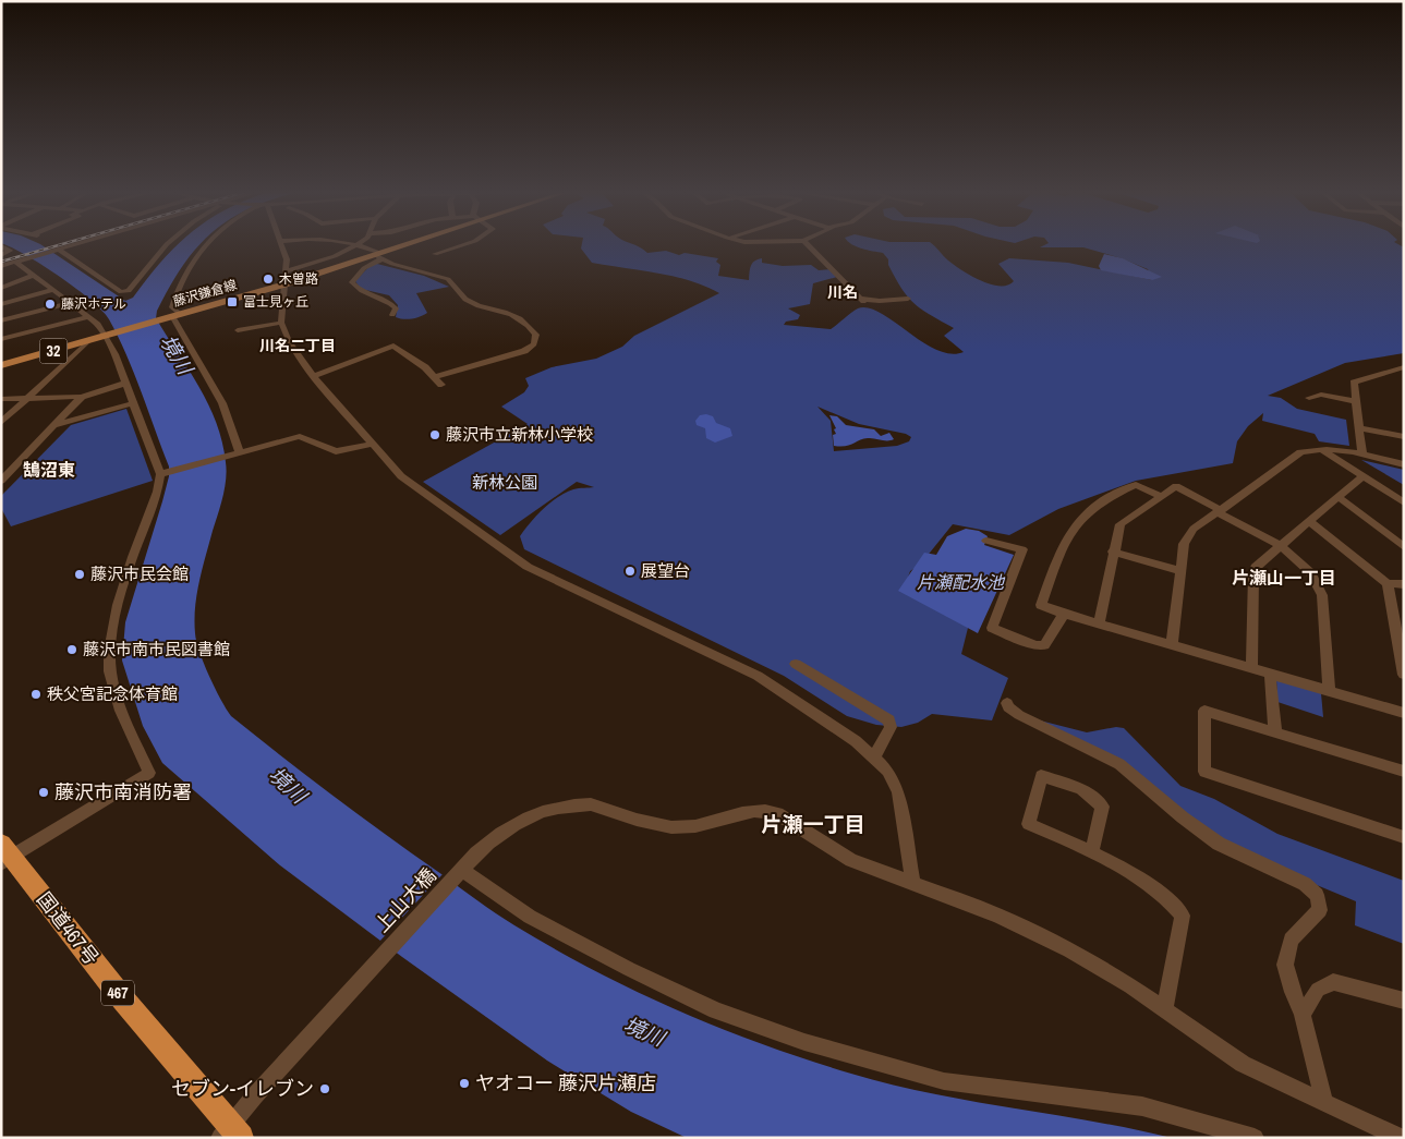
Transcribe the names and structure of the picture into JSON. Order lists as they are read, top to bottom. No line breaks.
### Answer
{"streets":{"highway":["国道467号","467"],"main road":["藤沢鎌倉線","32"],"street":["上山大橋"]},"crossings":[["上山大橋","国道467号"]],"districts":["川名","川名二丁目","鵠沼東","片瀬山一丁目","片瀬一丁目"],"water":["境川","片瀬配水池"],"parks":["新林公園"],"places":{"other":["木曽路","藤沢ホテル","藤沢市立新林小学校","展望台","藤沢市民会館","藤沢市南市民図書館","秩父宮記念体育館","藤沢市南消防署","ヤオコー 藤沢片瀬店","セブン-イレブン"],"transit":["富士見ヶ丘"]}}
